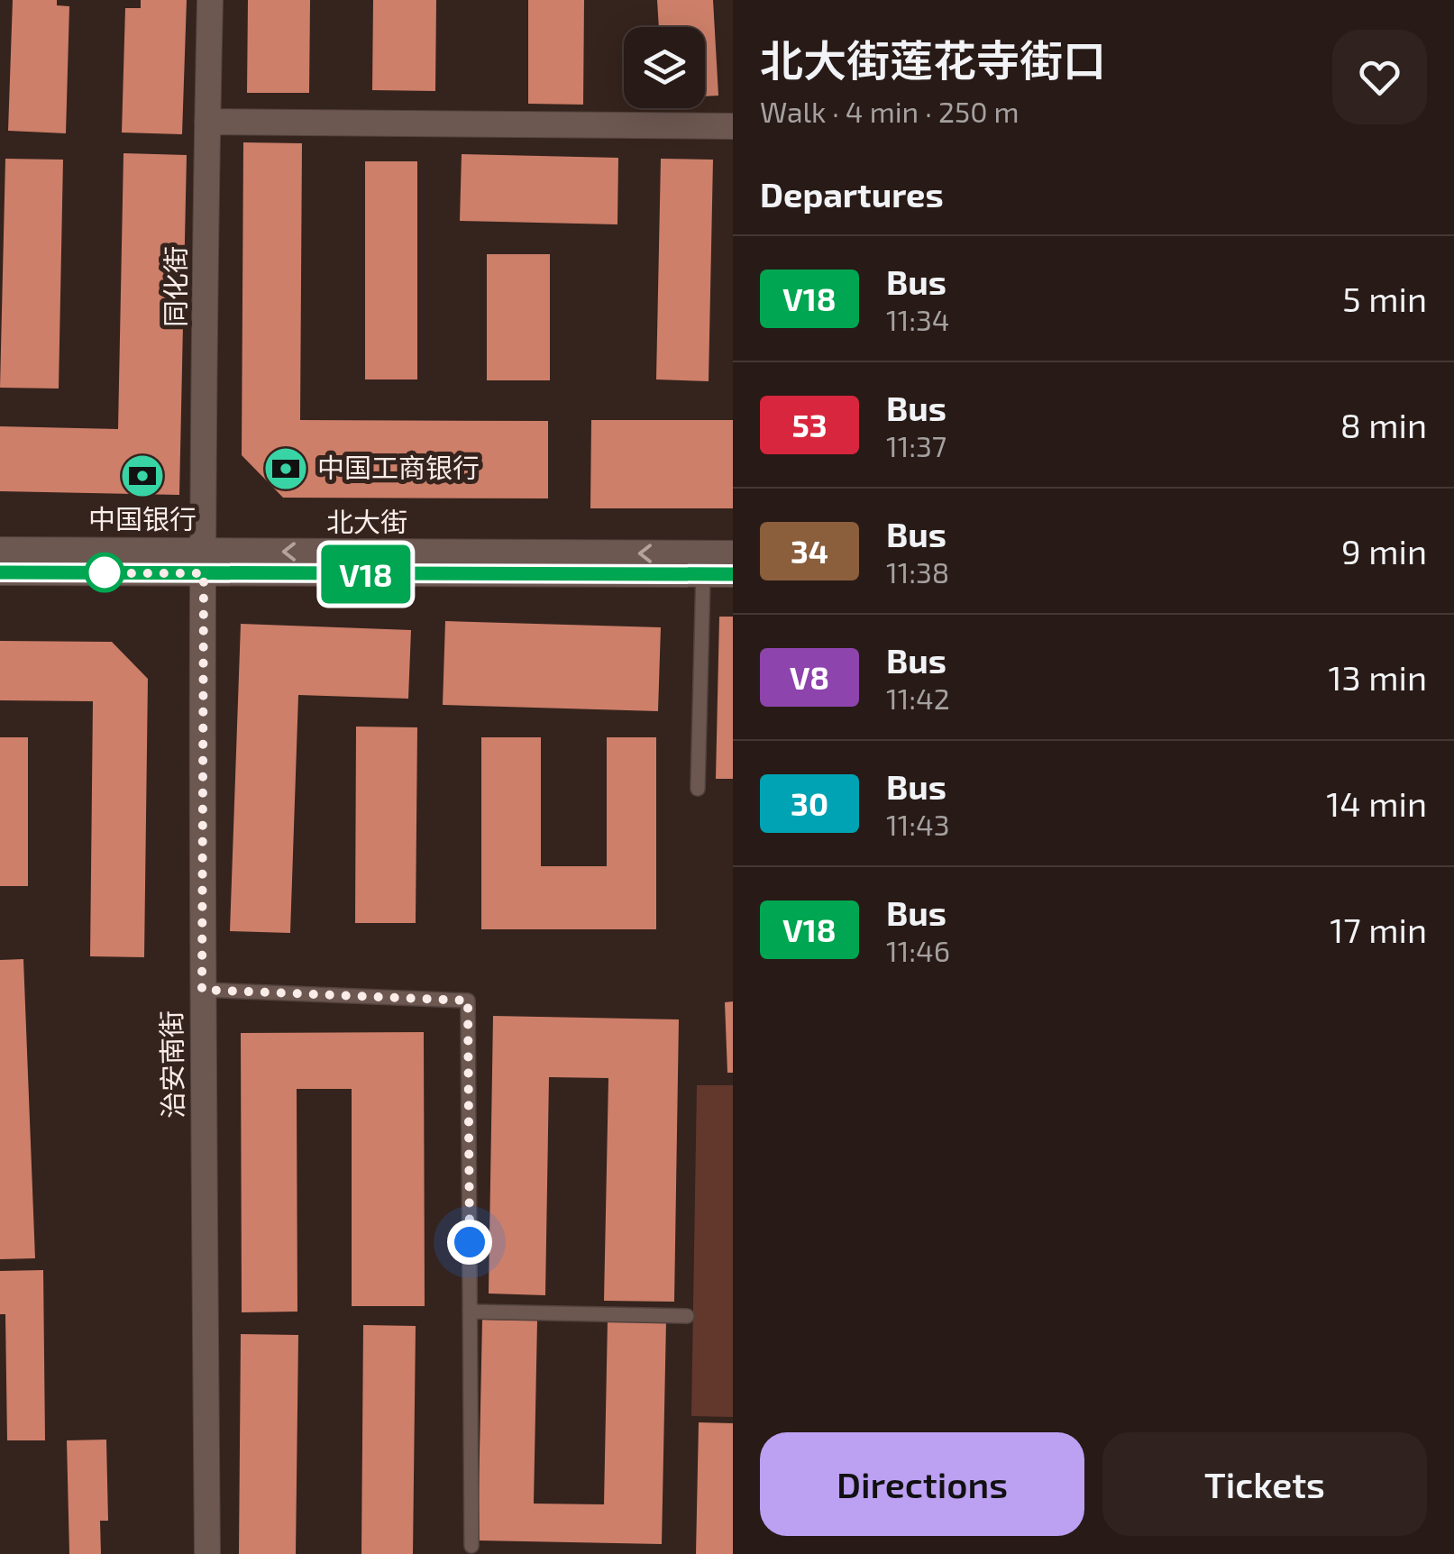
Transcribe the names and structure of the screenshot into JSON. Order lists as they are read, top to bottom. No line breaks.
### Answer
{"streets":{"street":["同化街","北大街","治安南街"]},"crossings":[["同化街","北大街"],["同化街","治安南街"],["北大街","治安南街"]],"places":{"bank":["中国工商银行","中国银行"]},"lines":["bus line V18"],"page":{"on_map":"V18","heading":[["北大街莲花寺街口","Walk · 4 min · 250 m"],"Departures"],"list":[{"mark":"V18","name":"Bus","note":"11:34","value":"5 min"},{"mark":"53","name":"Bus","note":"11:37","value":"8 min"},{"mark":"34","name":"Bus","note":"11:38","value":"9 min"},{"mark":"V8","name":"Bus","note":"11:42","value":"13 min"},{"mark":"30","name":"Bus","note":"11:43","value":"14 min"},{"mark":"V18","name":"Bus","note":"11:46","value":"17 min"}],"buttons":["Directions","Tickets"]}}
